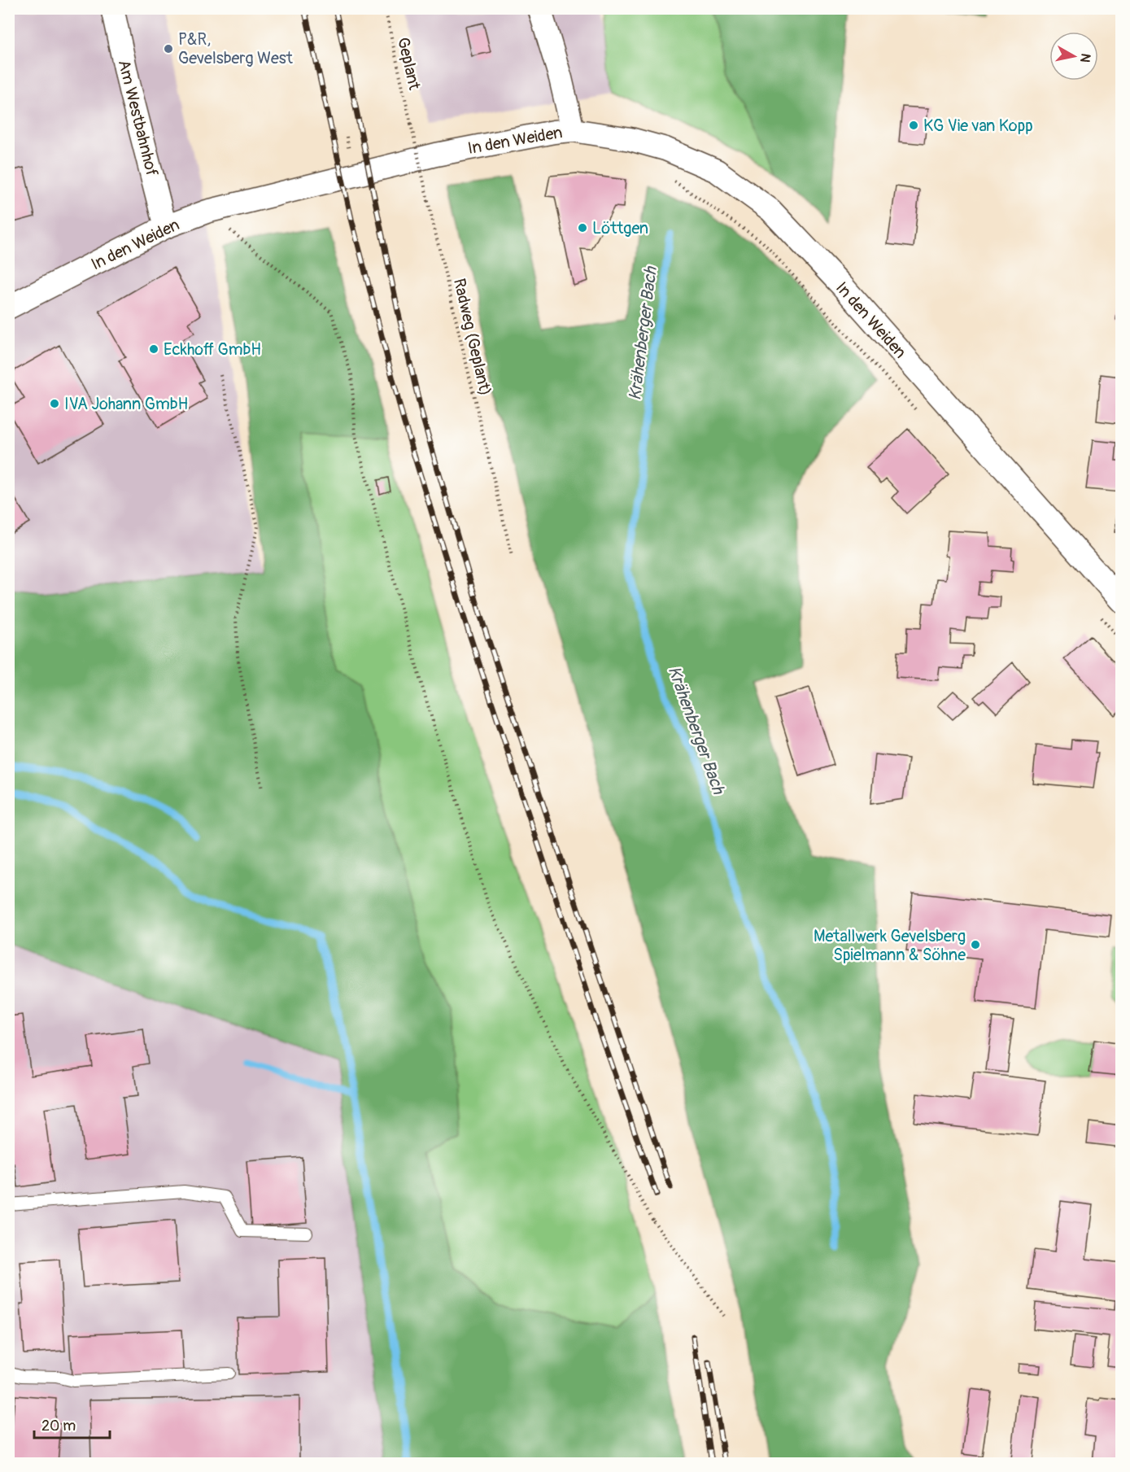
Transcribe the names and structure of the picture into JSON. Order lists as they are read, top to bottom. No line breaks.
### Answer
{"streets":{"street":["Am Westbahnhof","In den Weiden"],"path":["Geplant","Radweg (Geplant)"]},"crossings":[["Geplant","Radweg (Geplant)"],["Am Westbahnhof","In den Weiden"]],"water":["Krähenberger Bach"],"places":["P&R, Gevelsberg West","KG Vie van Kopp","Löttgen","Eckhoff GmbH","IVA Johann GmbH","Metallwerk Gevelsberg Spielmann & Söhne"],"scale_bar":"20 m","north":"right"}
